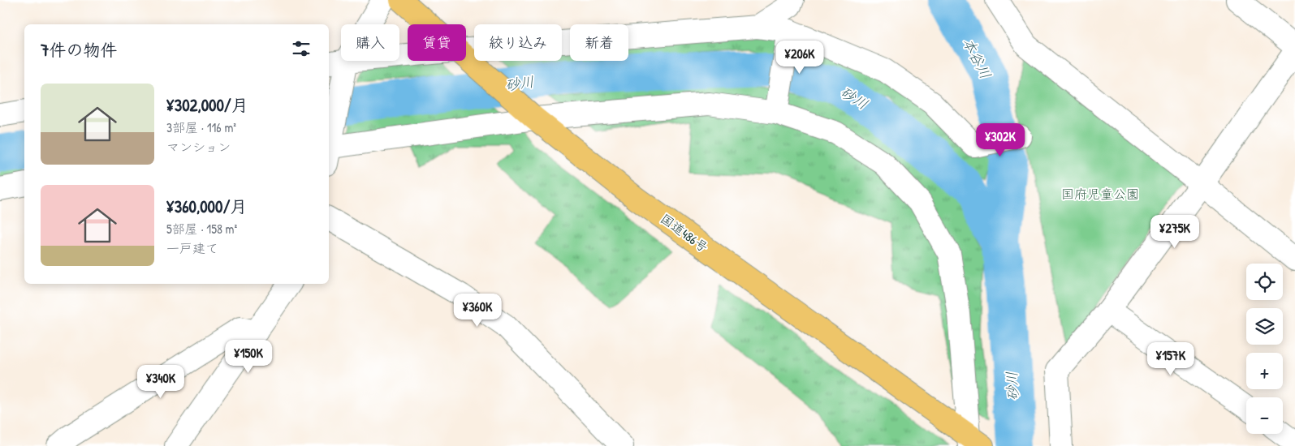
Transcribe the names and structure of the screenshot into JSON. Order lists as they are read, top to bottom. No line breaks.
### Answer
{"streets":{"highway":["国道486号"]},"water":["本谷川","砂川"],"parks":["国府児童公園"],"page":{"chip":["購入","賃貸","絞り込み","新着"],"heading":"7件の物件","price":["¥206K","¥302K","¥275K","¥360K","¥150K","¥157K","¥340K"],"list":[{"name":"¥302,000/月","note":"3部屋 · 116 m² · マンション"},{"name":"¥360,000/月","note":"5部屋 · 158 m² · 一戸建て"}],"map_buttons":["+","−"]}}
